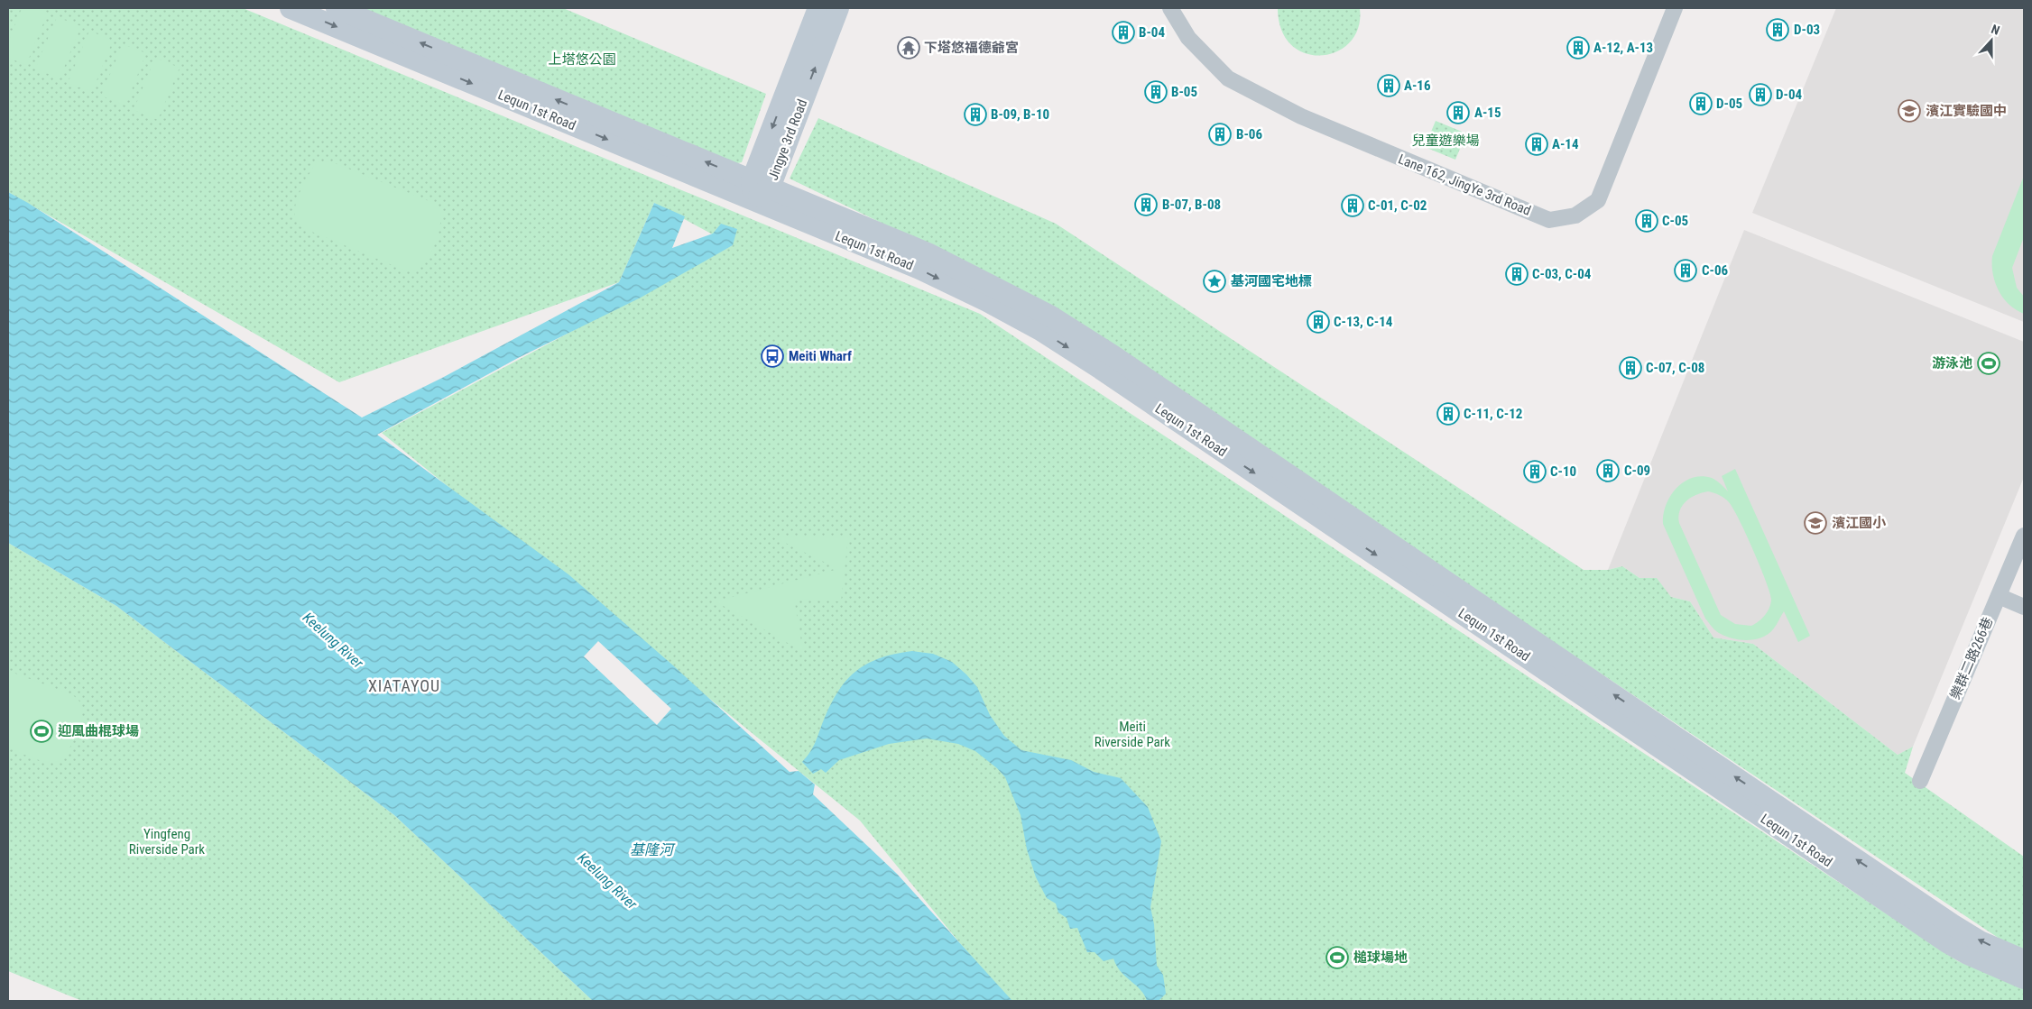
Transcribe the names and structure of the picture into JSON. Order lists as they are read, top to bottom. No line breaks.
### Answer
{"streets":{"main road":["Lequn 1st Road","Jingye 3rd Road"],"street":["Lane 162, JingYe 3rd Road","樂群二路266巷"]},"crossings":[["Lequn 1st Road","Jingye 3rd Road"]],"districts":["XIATAYOU"],"water":["Keelung River","基隆河"],"parks":["上塔悠公園","兒童遊樂場","Meiti Riverside Park","Yingfeng Riverside Park"],"places":{"building":["D-03","B-04","A-12, A-13","A-16","B-05","D-04","D-05","A-15","B-09, B-10","B-06","A-14","B-07, B-08","C-01, C-02","C-05","C-06","C-03, C-04","C-13, C-14","C-07, C-08","C-11, C-12","C-09","C-10"],"temple":["下塔悠福德爺宮"],"school or university":["濱江實驗國中","濱江國小"],"place":["基河國宅地標"],"bus stop":["Meiti Wharf"],"sports":["游泳池","迎風曲棍球場","槌球場地"]},"north":"top"}
